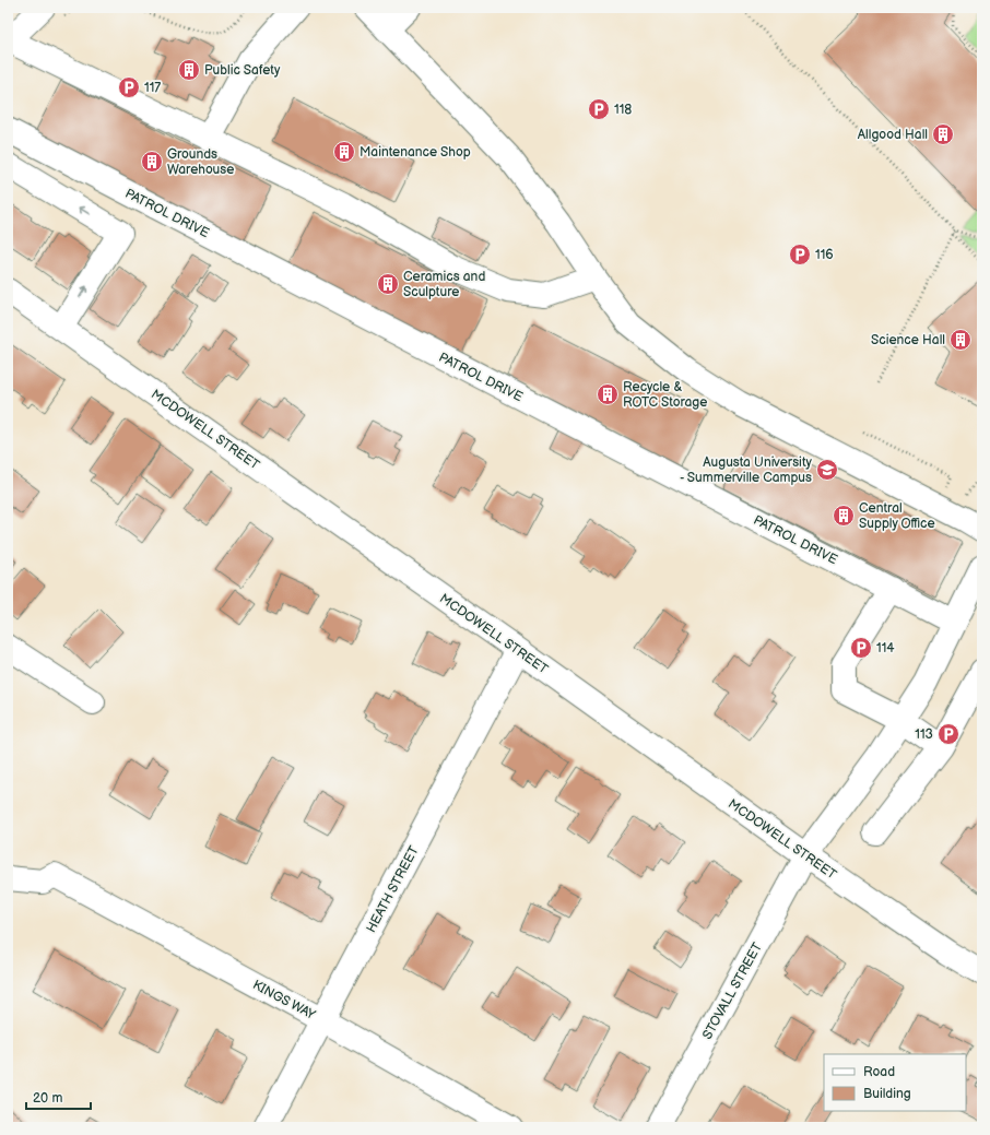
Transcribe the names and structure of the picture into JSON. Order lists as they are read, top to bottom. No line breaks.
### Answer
{"streets":{"street":["PATROL DRIVE","MCDOWELL STREET","HEATH STREET","STOVALL STREET","KINGS WAY"]},"crossings":[["PATROL DRIVE","STOVALL STREET"],["MCDOWELL STREET","HEATH STREET"],["MCDOWELL STREET","STOVALL STREET"],["HEATH STREET","KINGS WAY"]],"places":{"building":["Public Safety","Allgood Hall","Maintenance Shop","Grounds Warehouse","Ceramics and Sculpture","Science Hall","Recycle & ROTC Storage","Central Supply Office"],"parking":["117","118","116","114","113"],"school or university":["Augusta University - Summerville Campus"]},"legend":["Road","Building"],"scale_bar":"20 m"}
